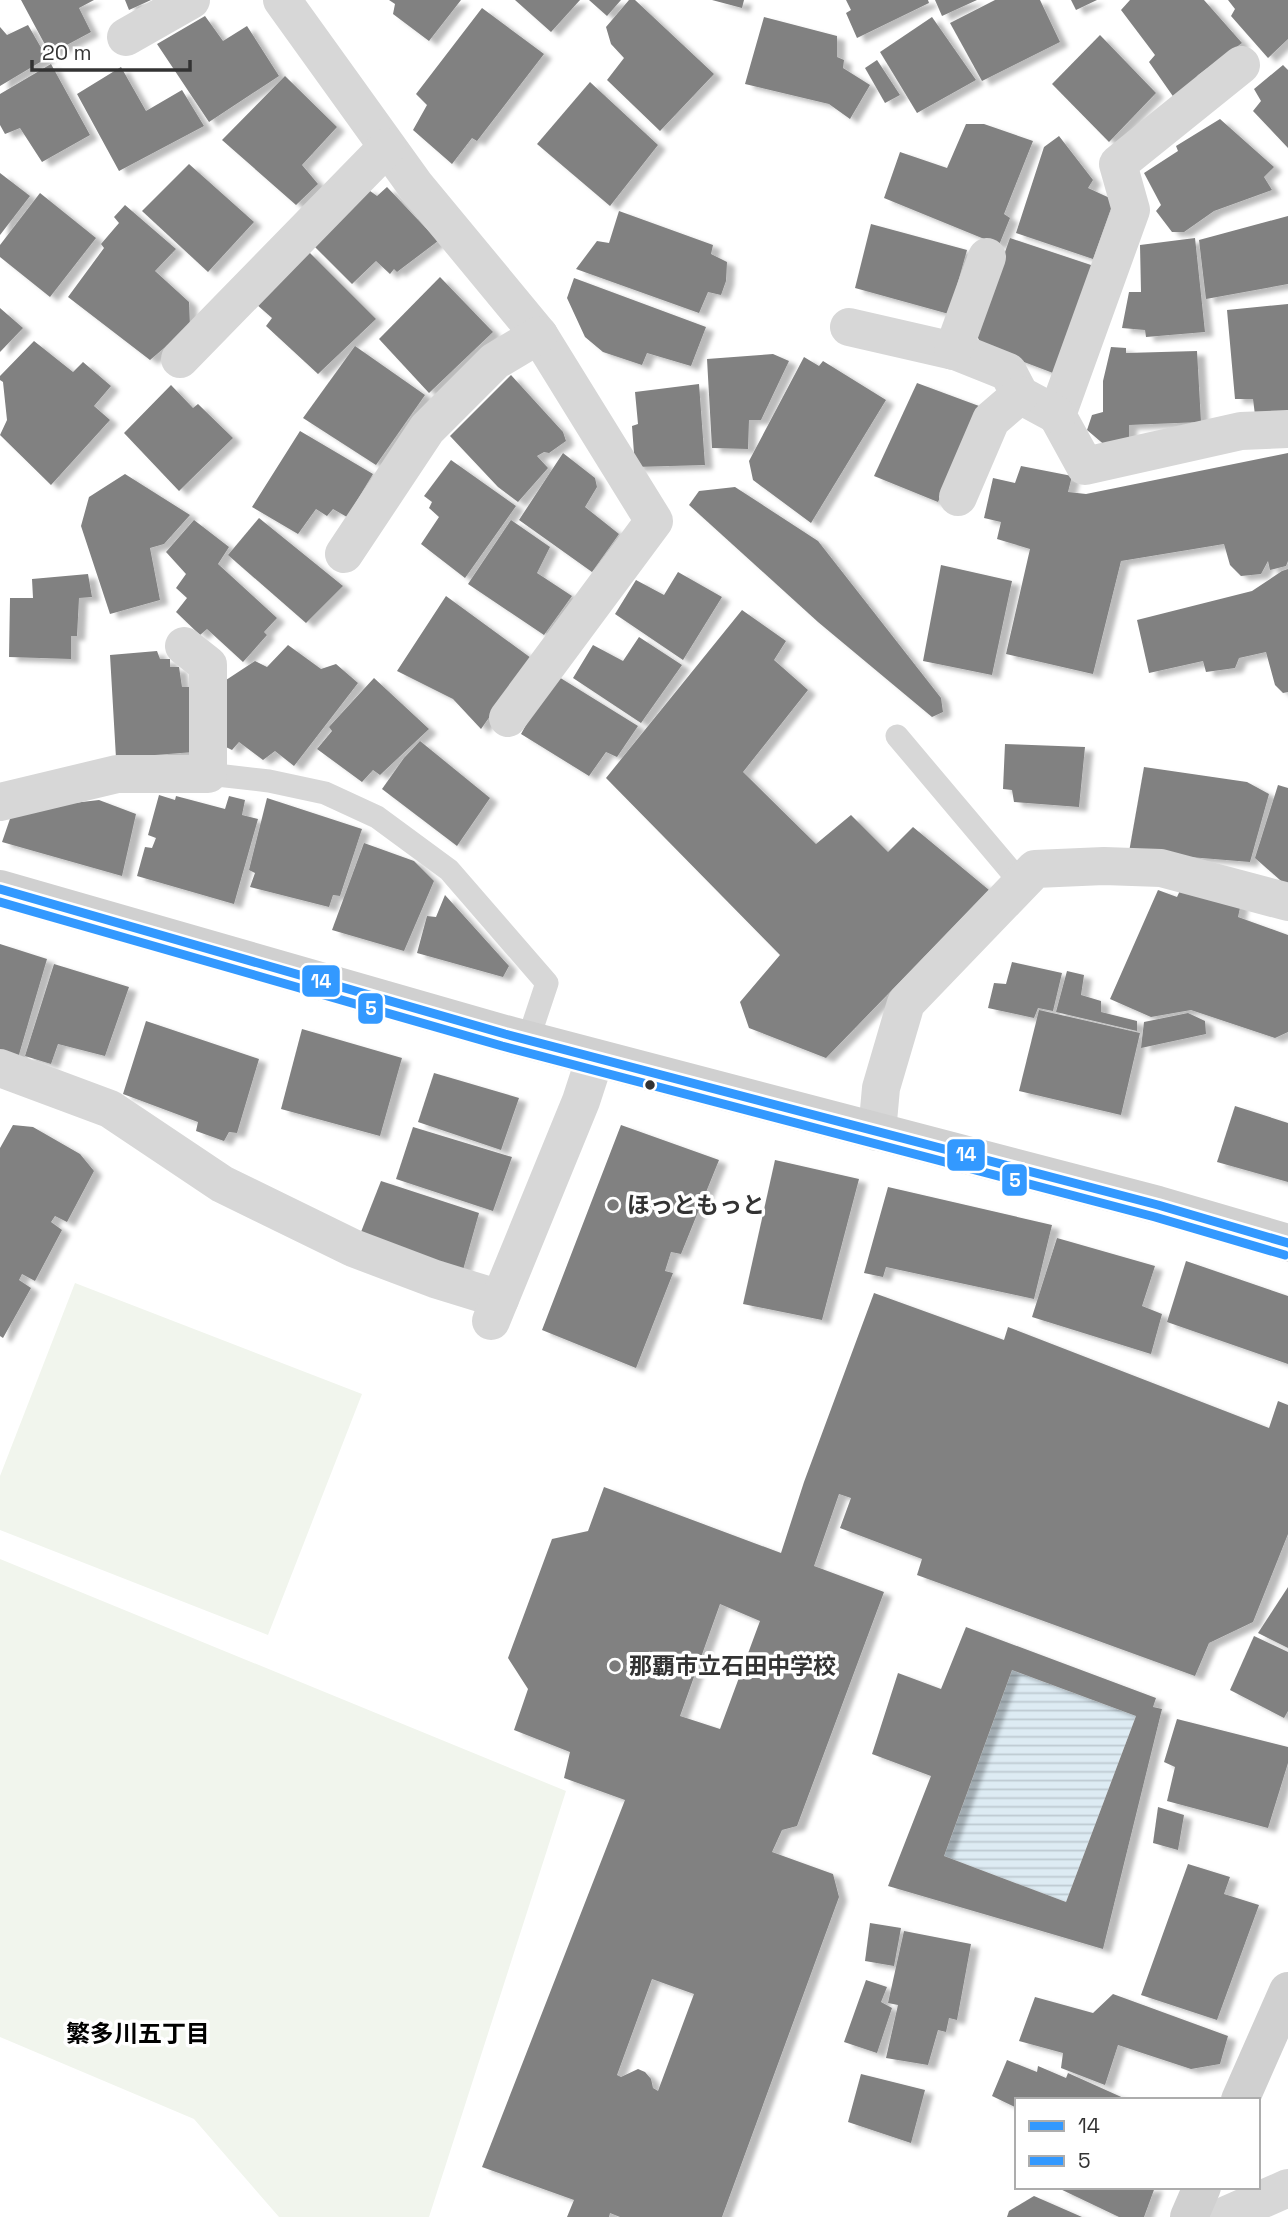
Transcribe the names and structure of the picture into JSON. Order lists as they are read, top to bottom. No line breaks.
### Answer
{"districts":["繁多川五丁目"],"places":["ほっともっと","那覇市立石田中学校"],"lines":["transit line 14","transit line 5"],"legend":["14","5"],"scale_bar":"20 m"}
